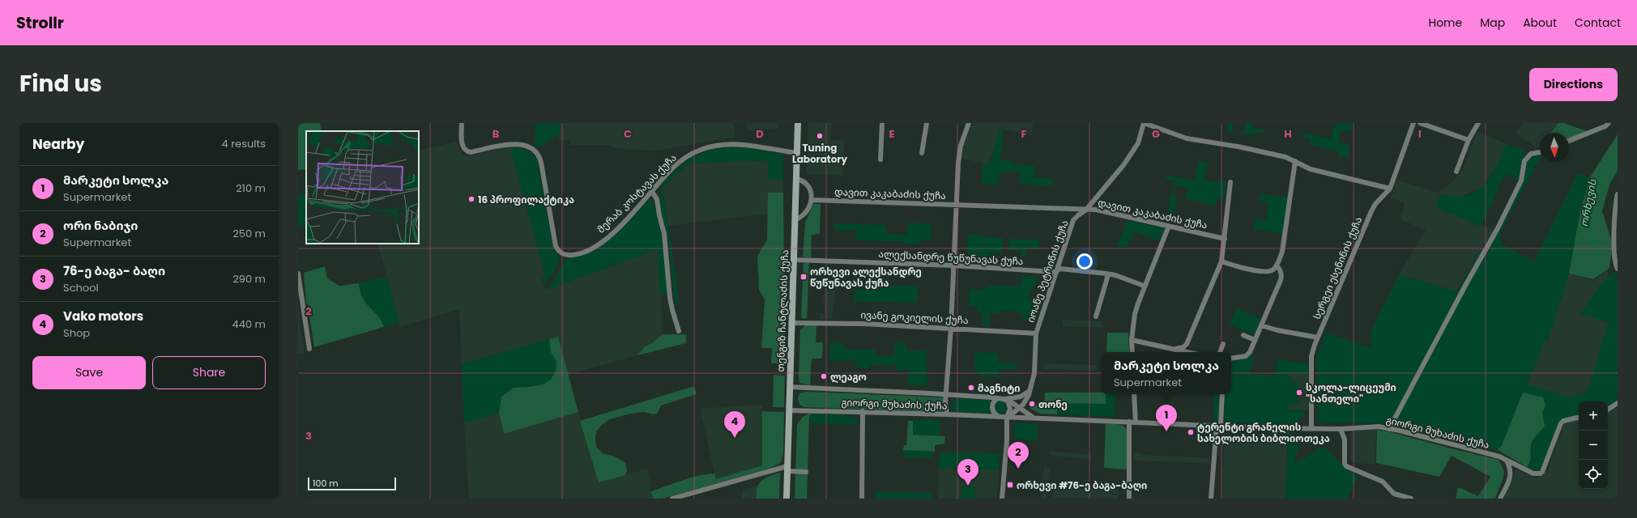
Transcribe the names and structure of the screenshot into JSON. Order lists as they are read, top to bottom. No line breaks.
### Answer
{"streets":{"street":["მერაბ კოსტავას ქუჩა","დავით კაკაბაძის ქუჩა","ალექსანდრე წუწუნავას ქუჩა","სერგეი ესენინის ქუჩა","იოანე პეტრიწის ქუჩა","თენგიზ ჩანტლაძის ქუჩა","ივანე გოკიელის ქუჩა","გიორგი მუხაძის ქუჩა"]},"crossings":[["მერაბ კოსტავას ქუჩა","თენგიზ ჩანტლაძის ქუჩა"],["დავით კაკაბაძის ქუჩა","იოანე პეტრიწის ქუჩა"],["ალექსანდრე წუწუნავას ქუჩა","იოანე პეტრიწის ქუჩა"],["ალექსანდრე წუწუნავას ქუჩა","თენგიზ ჩანტლაძის ქუჩა"],["სერგეი ესენინის ქუჩა","გიორგი მუხაძის ქუჩა"],["იოანე პეტრიწის ქუჩა","ივანე გოკიელის ქუჩა"],["იოანე პეტრიწის ქუჩა","გიორგი მუხაძის ქუჩა"],["თენგიზ ჩანტლაძის ქუჩა","ივანე გოკიელის ქუჩა"],["თენგიზ ჩანტლაძის ქუჩა","გიორგი მუხაძის ქუჩა"]],"water":["ორხევის"],"places":{"other":["Tuning Laboratory","16 პროფილაქტიკა","ლეაგო","მაგნიტი","სკოლა-ლიცეუმი \"სანთელი\"","თონე","ტერენტი გრანელის სახელობის ბიბლიოთეკა"],"transit":["ორხევი ალექსანდრე წუწუნავას ქუჩა","ორხევი #76-ე ბაგა-ბაღი"]},"scale_bar":"100 m","north":"bottom","page":{"header":"Strollr","nav":["Home","Map","About","Contact"],"title":"Find us","buttons":["Directions",["Save","Share"]],"heading":["Nearby","4 results"],"list":[{"mark":"1","name":"მარკეტი სოლკა","note":"Supermarket","value":"210 m"},{"mark":"2","name":"ორი ნაბიჯი","note":"Supermarket","value":"250 m"},{"mark":"3","name":"76-ე ბაგა- ბაღი","note":"School","value":"290 m"},{"mark":"4","name":"Vako motors","note":"Shop","value":"440 m"}],"popup":["მარკეტი სოლკა","Supermarket"],"map_buttons":["+","−"],"pins":["1","4","2","3"],"scale":"100 m"},"grid":{"columns":["B","C","D","E","F","G","H","I"],"rows":["2","3"]}}
